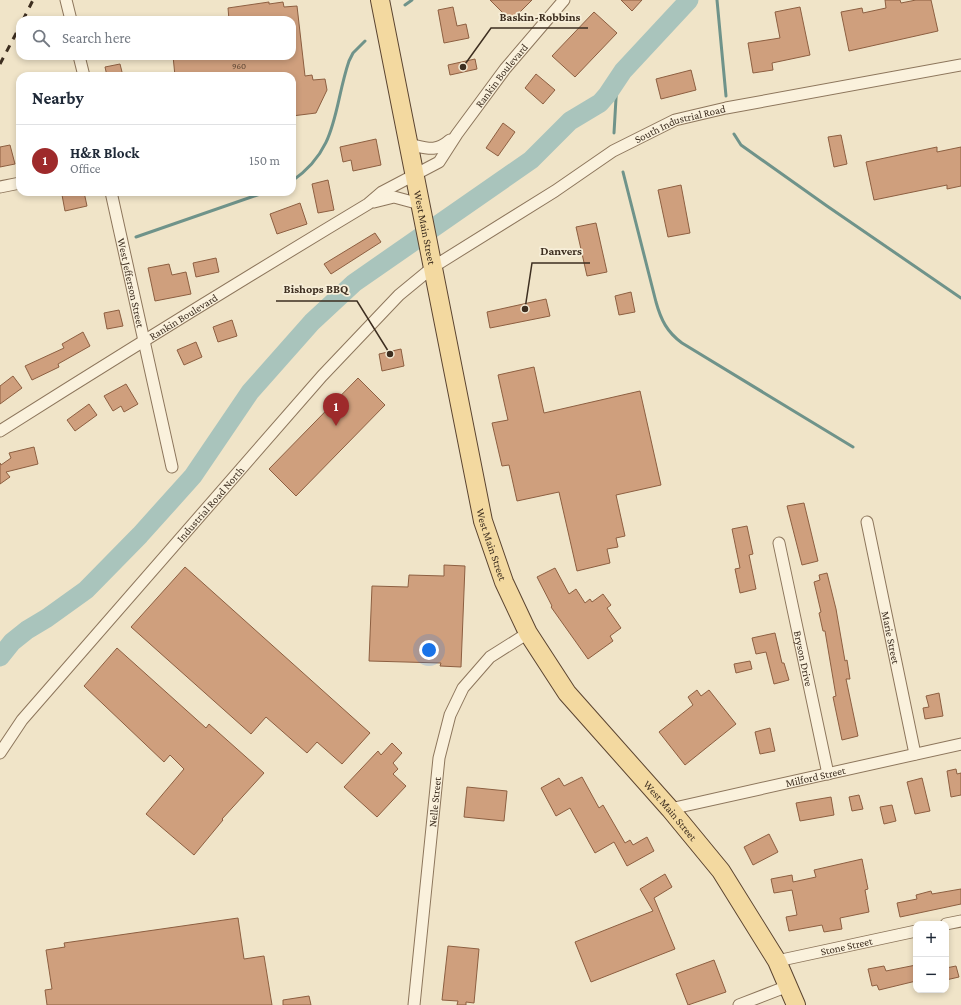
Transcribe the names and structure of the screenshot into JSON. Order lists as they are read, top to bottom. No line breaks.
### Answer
{"streets":{"main road":["West Main Street"],"street":["Rankin Boulevard","South Industrial Road","West Jefferson Street","Industrial Road North","Marie Street","Bryson Drive","Milford Street","Nelle Street","Stone Street"]},"crossings":[["Rankin Boulevard","West Main Street"],["Rankin Boulevard","West Jefferson Street"],["South Industrial Road","West Main Street"],["South Industrial Road","Industrial Road North"],["West Main Street","Industrial Road North"],["West Main Street","Milford Street"],["West Main Street","Nelle Street"],["West Main Street","Stone Street"],["Marie Street","Milford Street"],["Bryson Drive","Milford Street"]],"places":["Baskin-Robbins","Danvers","Bishops BBQ"],"house_numbers":["960"],"page":{"search":"Search here","heading":"Nearby","list":[{"mark":"1","name":"H&R Block","note":"Office","value":"150 m"}],"pins":"1","map_buttons":["+","−"]}}
